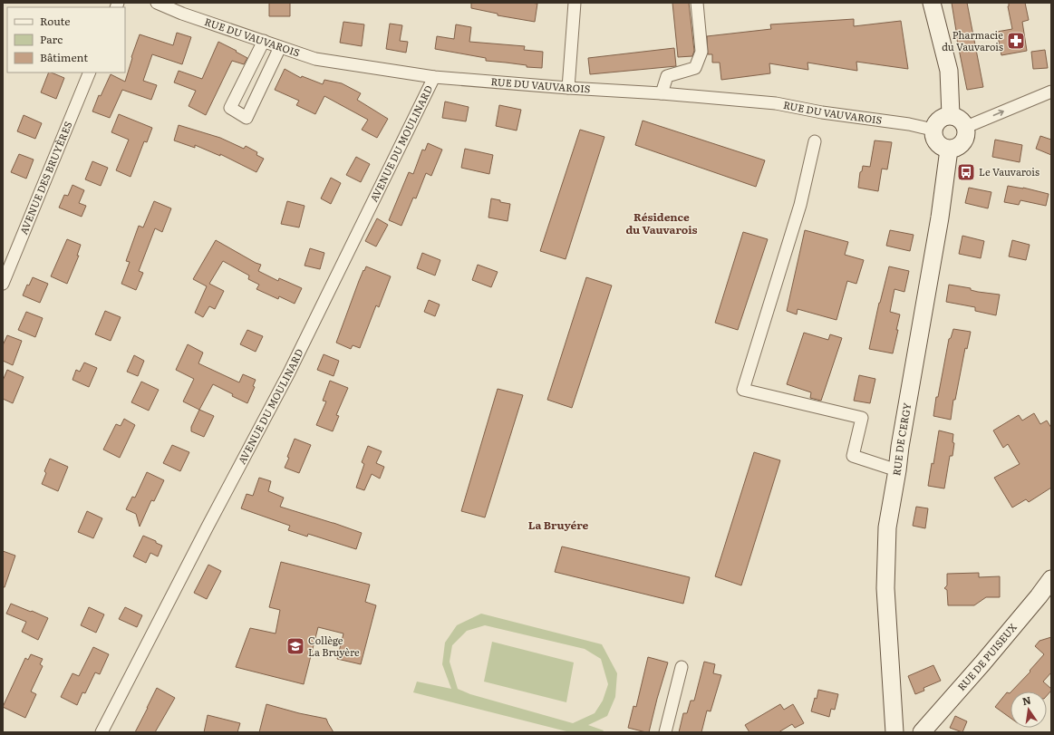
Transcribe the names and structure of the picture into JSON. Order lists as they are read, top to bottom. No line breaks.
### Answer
{"streets":{"street":["RUE DU VAUVAROIS","AVENUE DU MOULINARD","AVENUE DES BRUYÈRES","RUE DE CERGY","RUE DE PUISEUX"]},"crossings":[["RUE DU VAUVAROIS","AVENUE DU MOULINARD"],["RUE DU VAUVAROIS","RUE DE CERGY"]],"districts":["Résidence du Vauvarois","La Bruyére"],"places":{"pharmacy":["Pharmacie du Vauvarois"],"bus stop":["Le Vauvarois"],"school or university":["Collège La Bruyère"]},"legend":["Route","Parc","Bâtiment"],"north":"top"}
